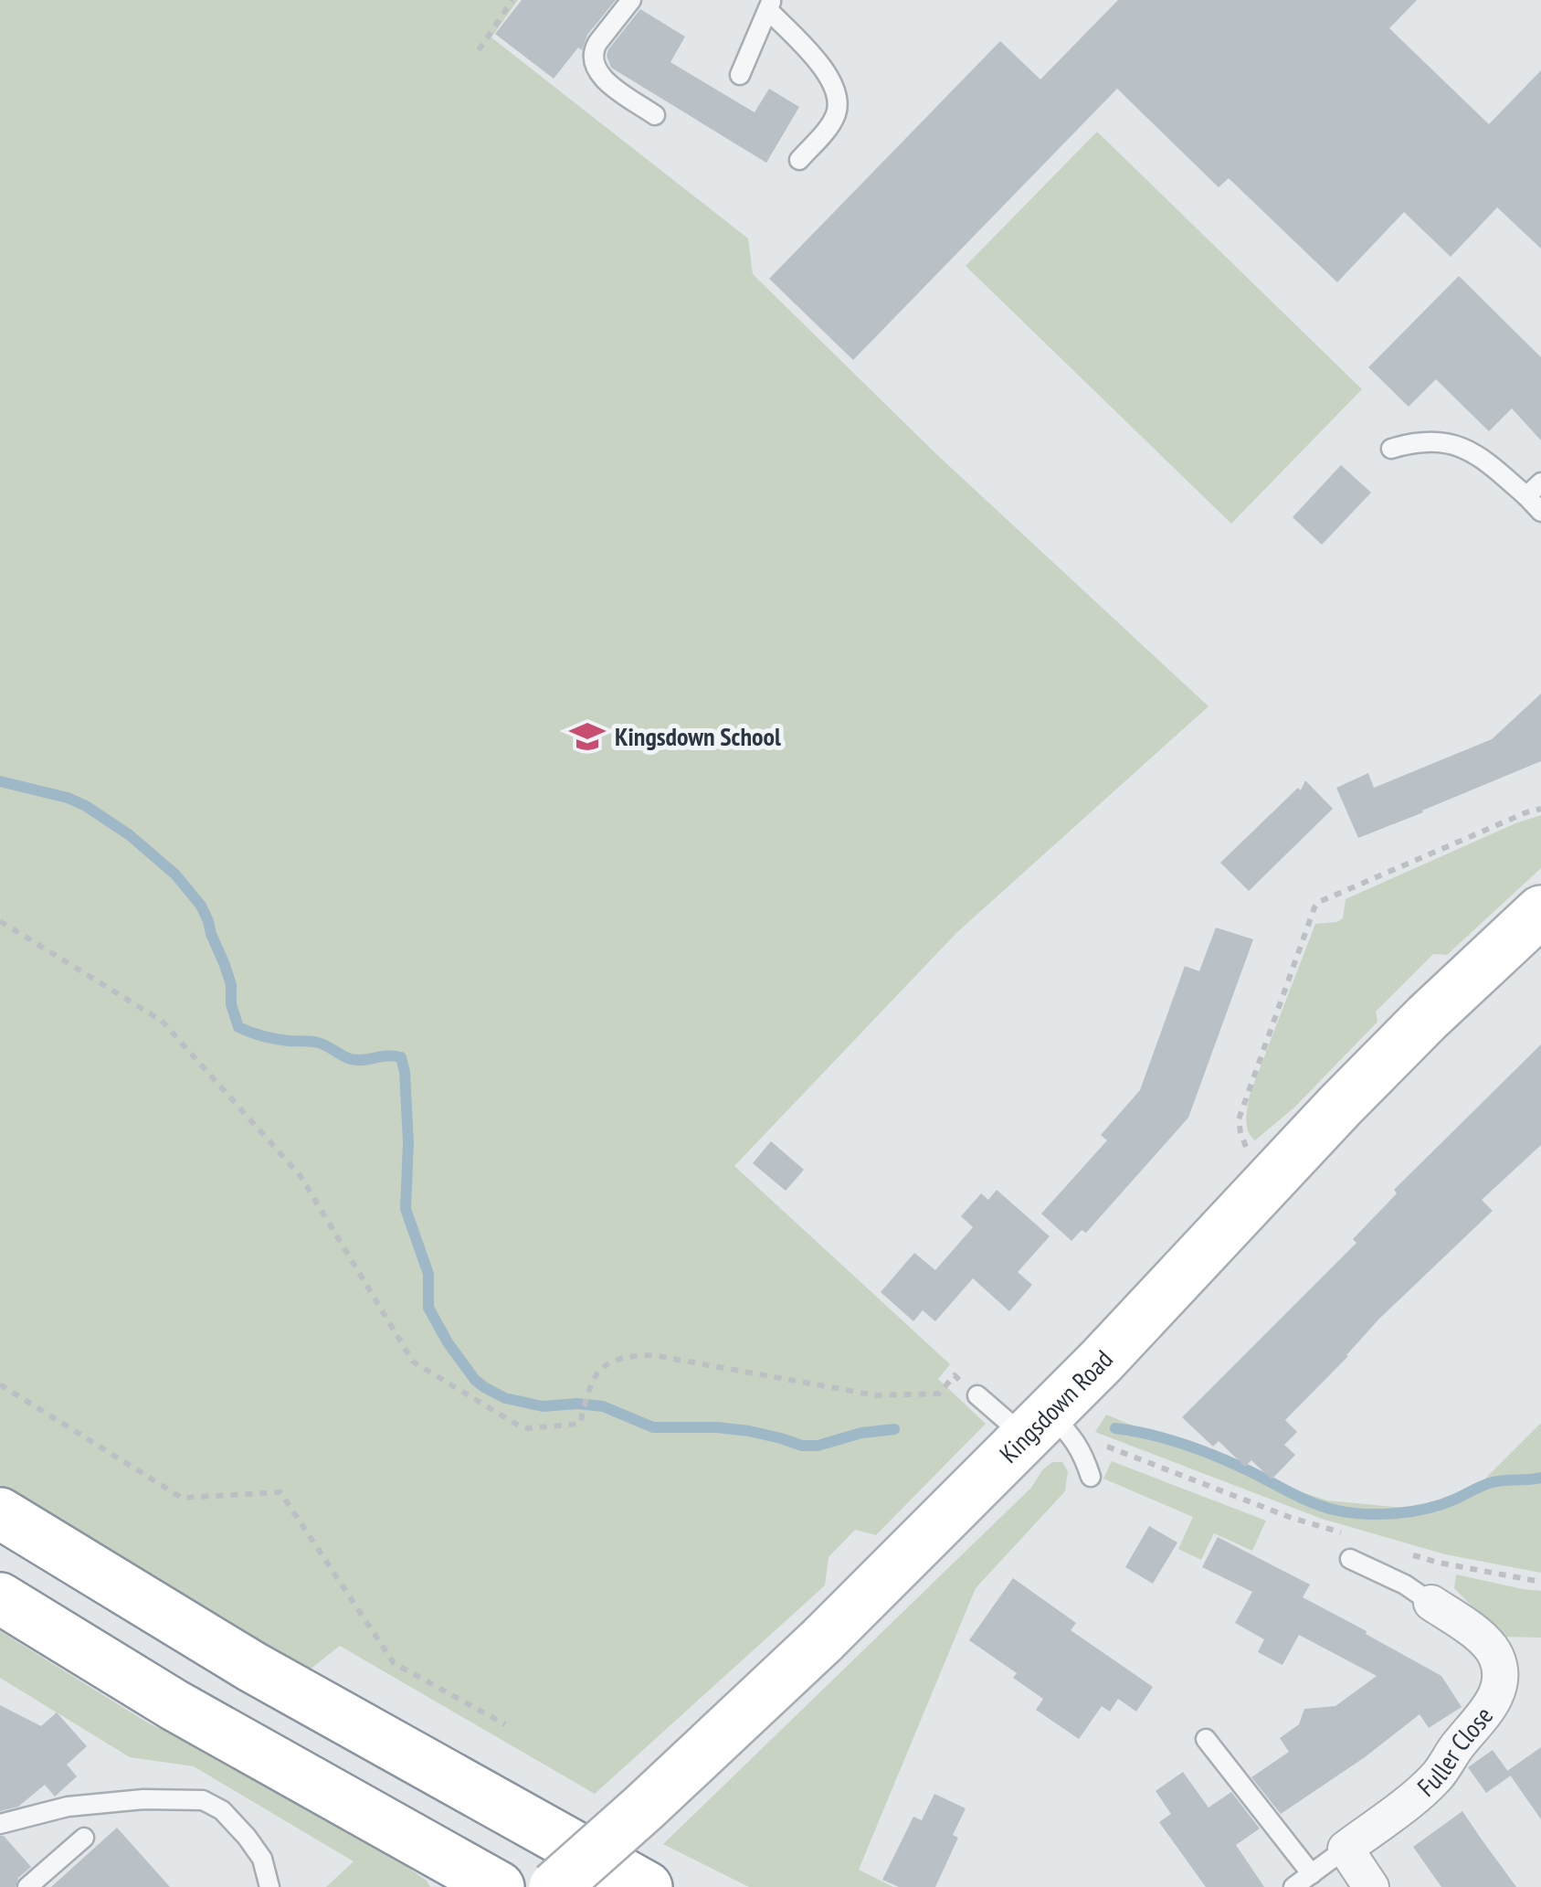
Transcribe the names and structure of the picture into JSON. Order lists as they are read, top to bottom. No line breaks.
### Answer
{"streets":{"main road":["Kingsdown Road"],"street":["Fuller Close"]},"places":{"school or university":["Kingsdown School"]}}
